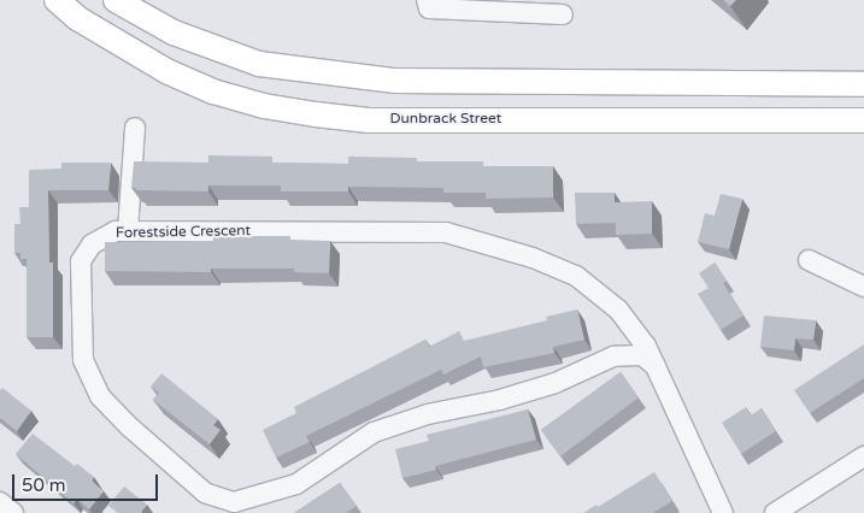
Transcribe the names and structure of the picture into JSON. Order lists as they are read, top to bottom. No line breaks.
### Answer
{"streets":{"main road":["Dunbrack Street"],"street":["Forestside Crescent"]},"scale_bar":"50 m"}
